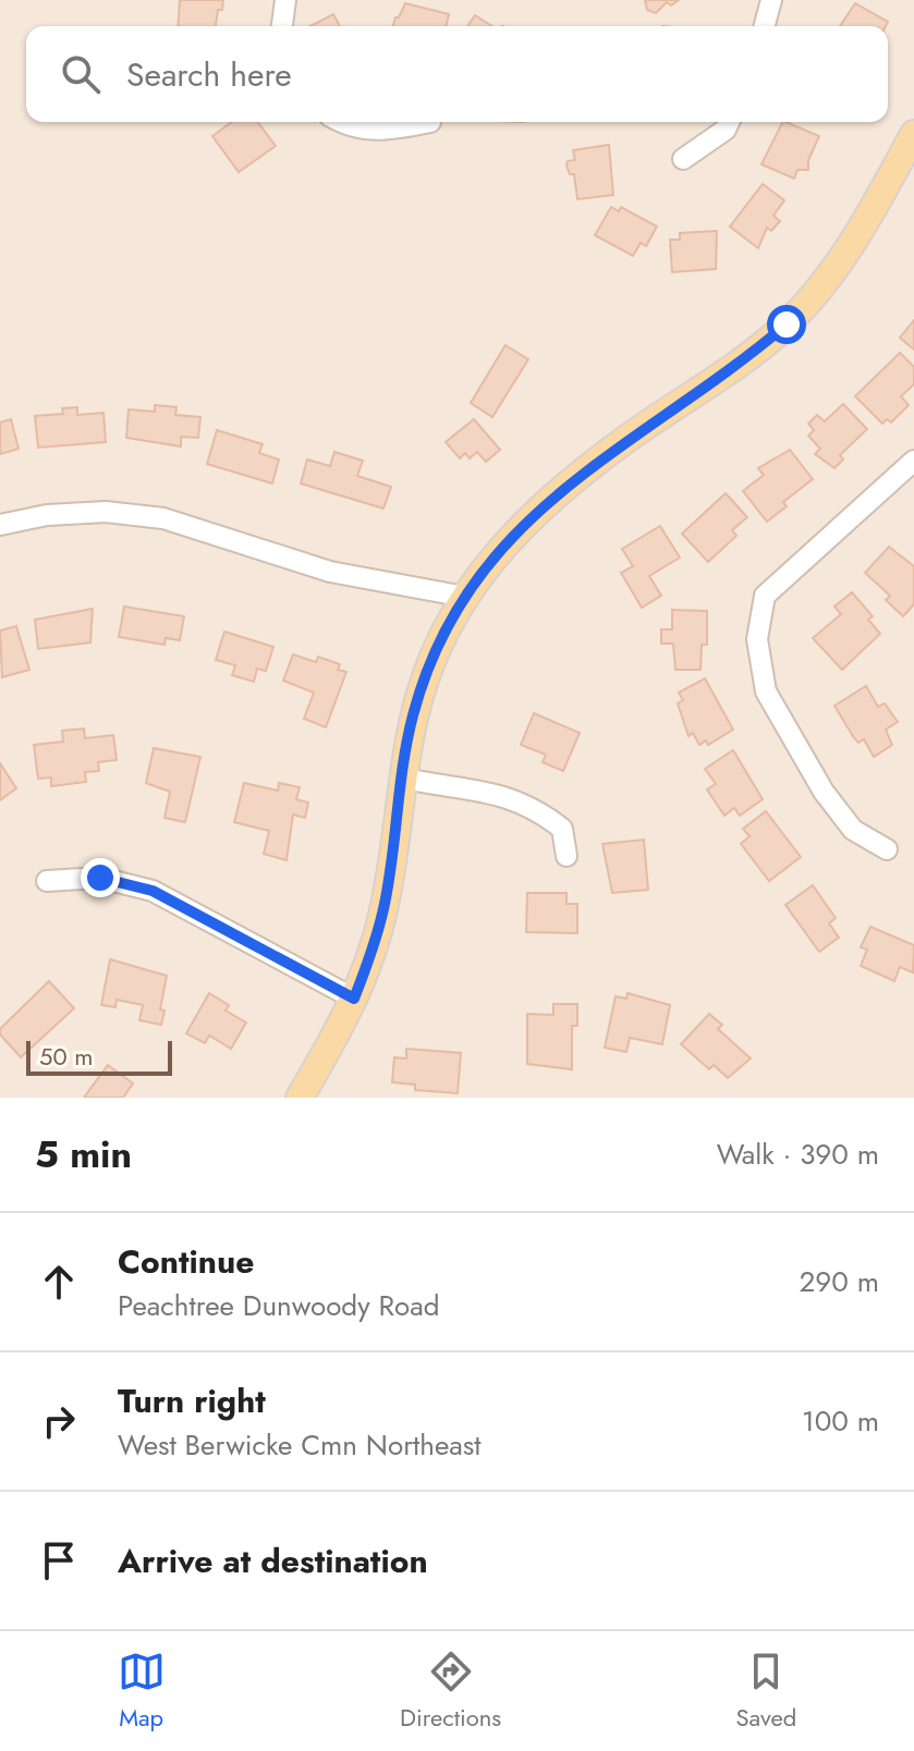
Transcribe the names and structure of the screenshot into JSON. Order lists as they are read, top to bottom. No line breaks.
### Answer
{"scale_bar":"50 m","page":{"search":"Search here","scale":"50 m","heading":["5 min","Walk · 390 m"],"list":[["Continue","Peachtree Dunwoody Road","290 m"],["Turn right","West Berwicke Cmn Northeast","100 m"],"Arrive at destination"],"nav":["Map","Directions","Saved"]}}
